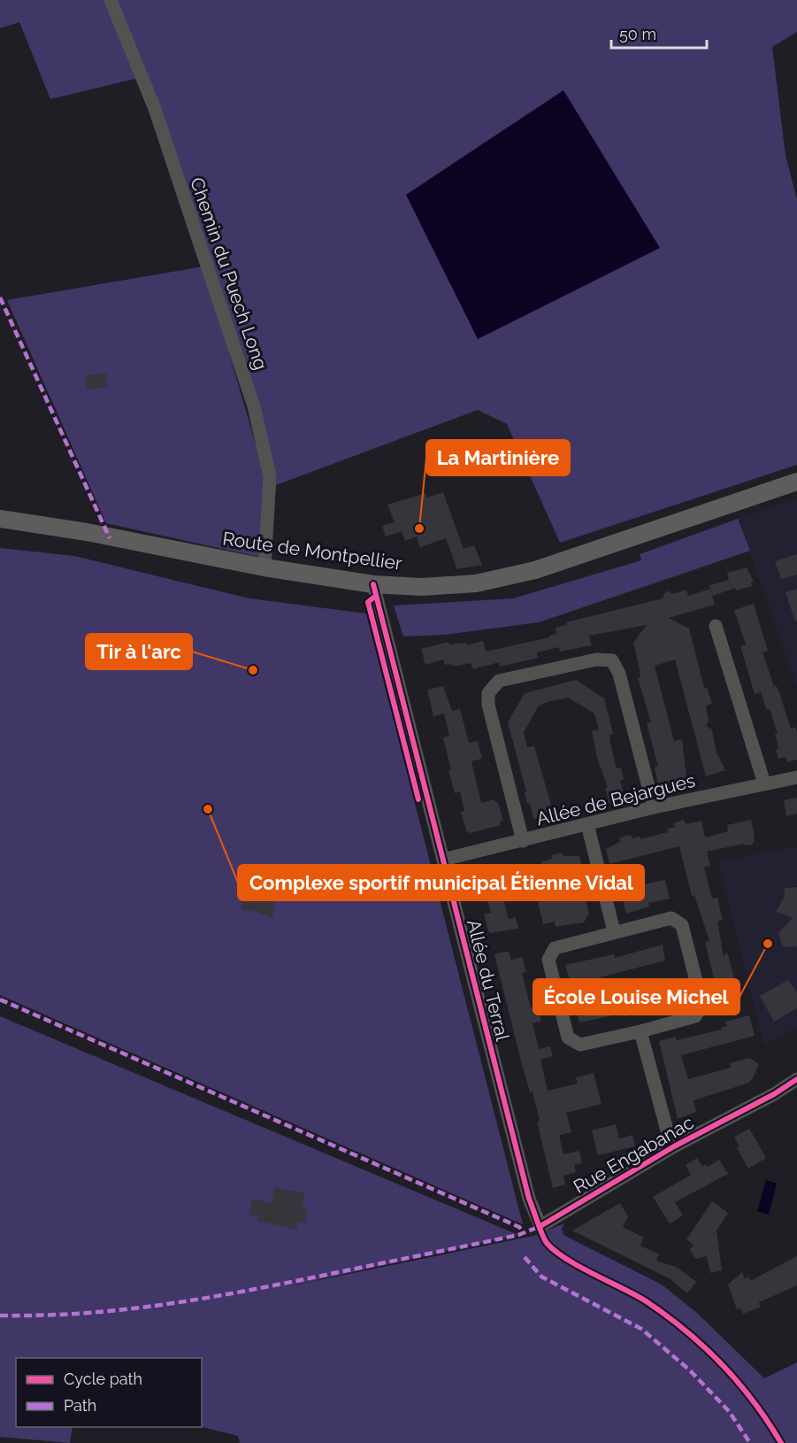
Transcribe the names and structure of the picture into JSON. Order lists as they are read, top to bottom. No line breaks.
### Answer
{"streets":{"main road":["Route de Montpellier"],"street":["Chemin du Puech Long","Allée de Bejargues","Allée du Terral","Rue Engabanac"]},"crossings":[["Chemin du Puech Long","Route de Montpellier"],["Route de Montpellier","Allée du Terral"],["Allée de Bejargues","Allée du Terral"],["Allée du Terral","Rue Engabanac"]],"places":["La Martinière","Tir à l'arc","Complexe sportif municipal Étienne Vidal","École Louise Michel"],"legend":["Cycle path","Path"],"scale_bar":"50 m"}
